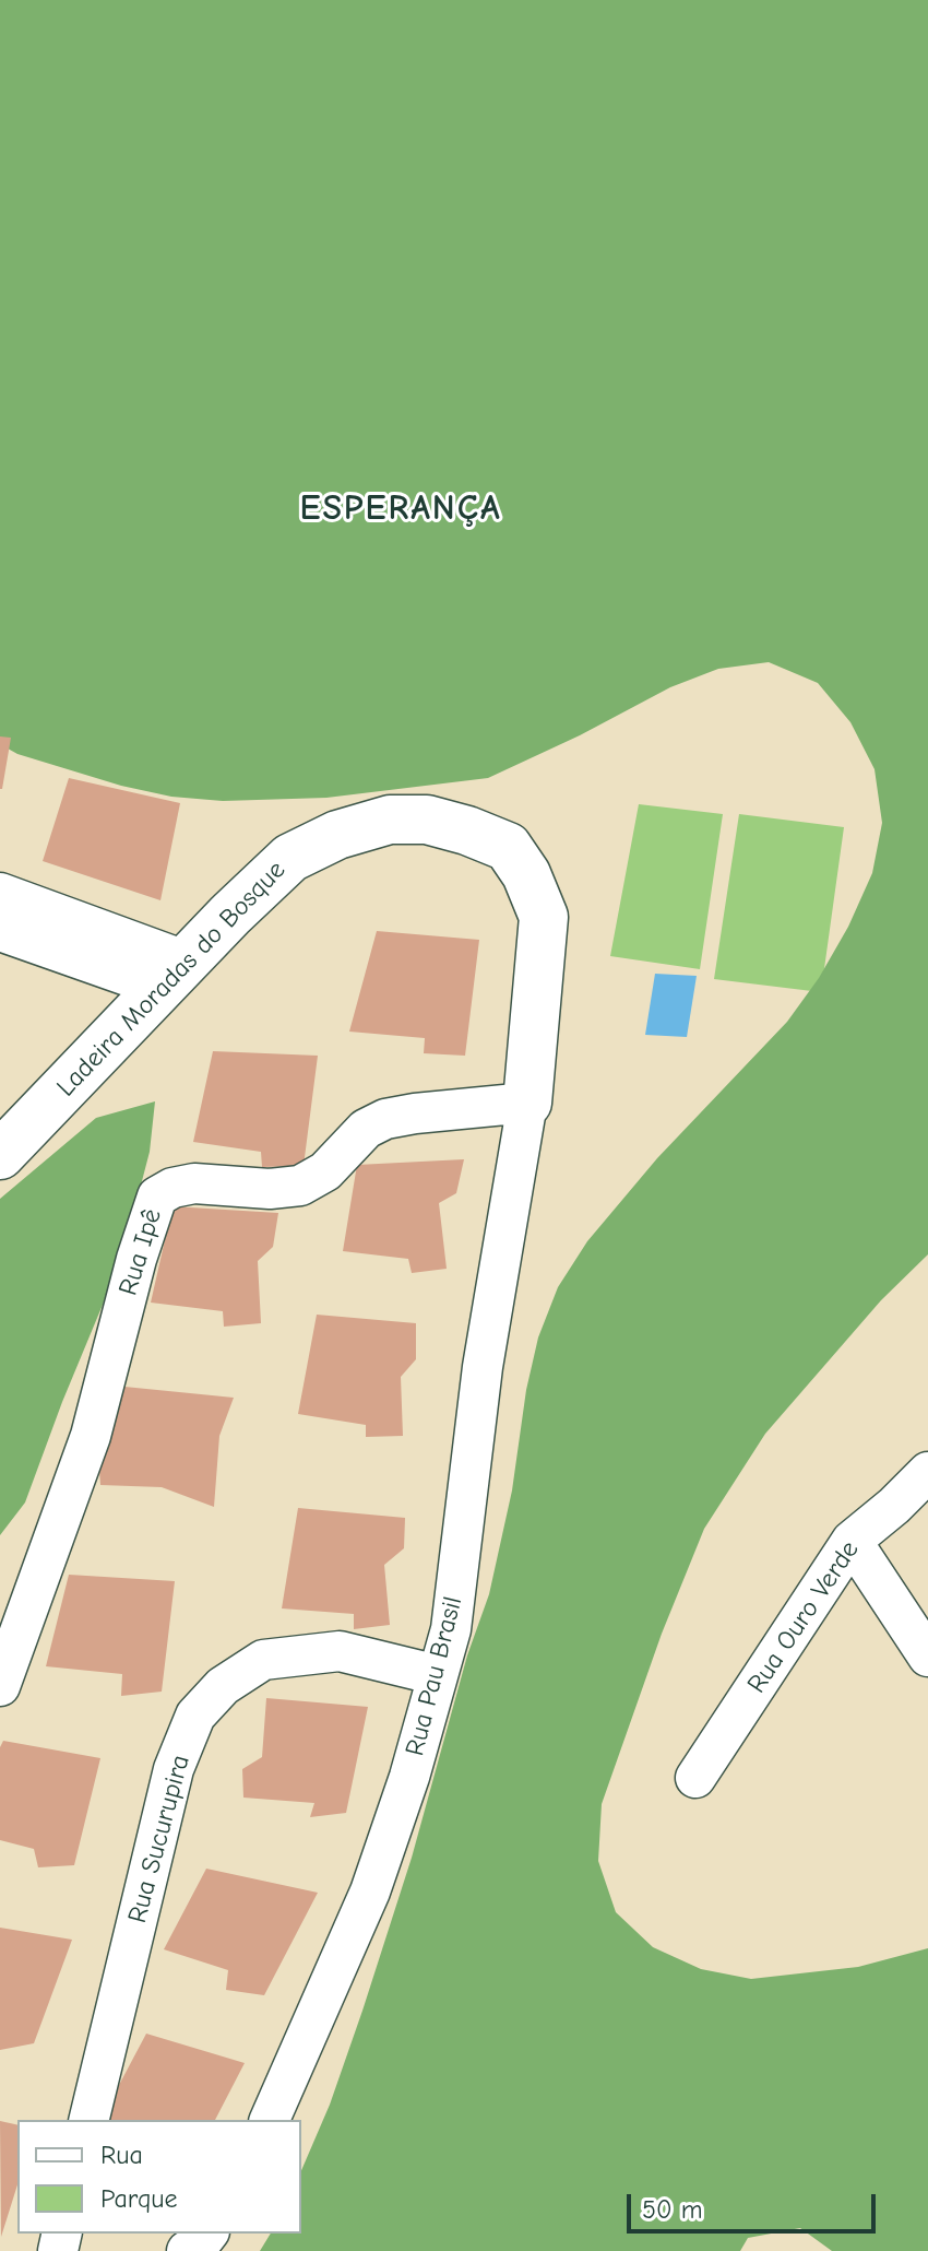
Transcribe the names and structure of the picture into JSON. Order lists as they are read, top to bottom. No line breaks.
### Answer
{"streets":{"street":["Ladeira Moradas do Bosque","Rua Ipê","Rua Ouro Verde","Rua Pau Brasil","Rua Sucurupira"]},"crossings":[["Ladeira Moradas do Bosque","Rua Ipê"],["Ladeira Moradas do Bosque","Rua Pau Brasil"],["Rua Ipê","Rua Pau Brasil"],["Rua Pau Brasil","Rua Sucurupira"]],"districts":["ESPERANÇA"],"legend":["Rua","Parque"],"scale_bar":"50 m"}
